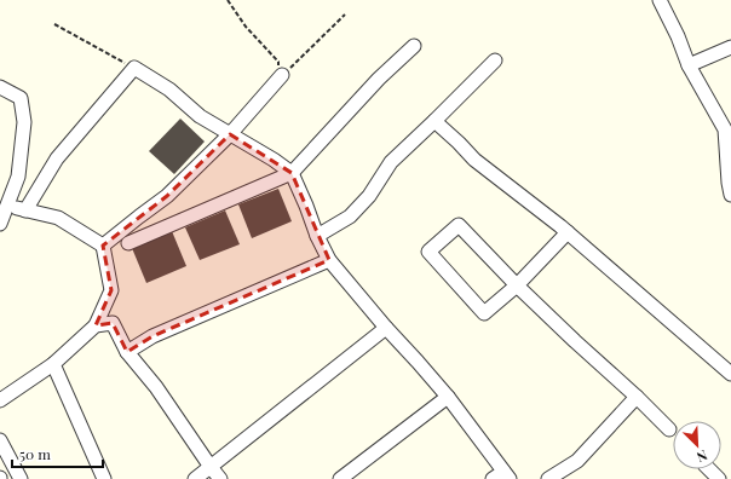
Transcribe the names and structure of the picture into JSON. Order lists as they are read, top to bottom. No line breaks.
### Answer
{"scale_bar":"50 m","north":"bottom right"}
